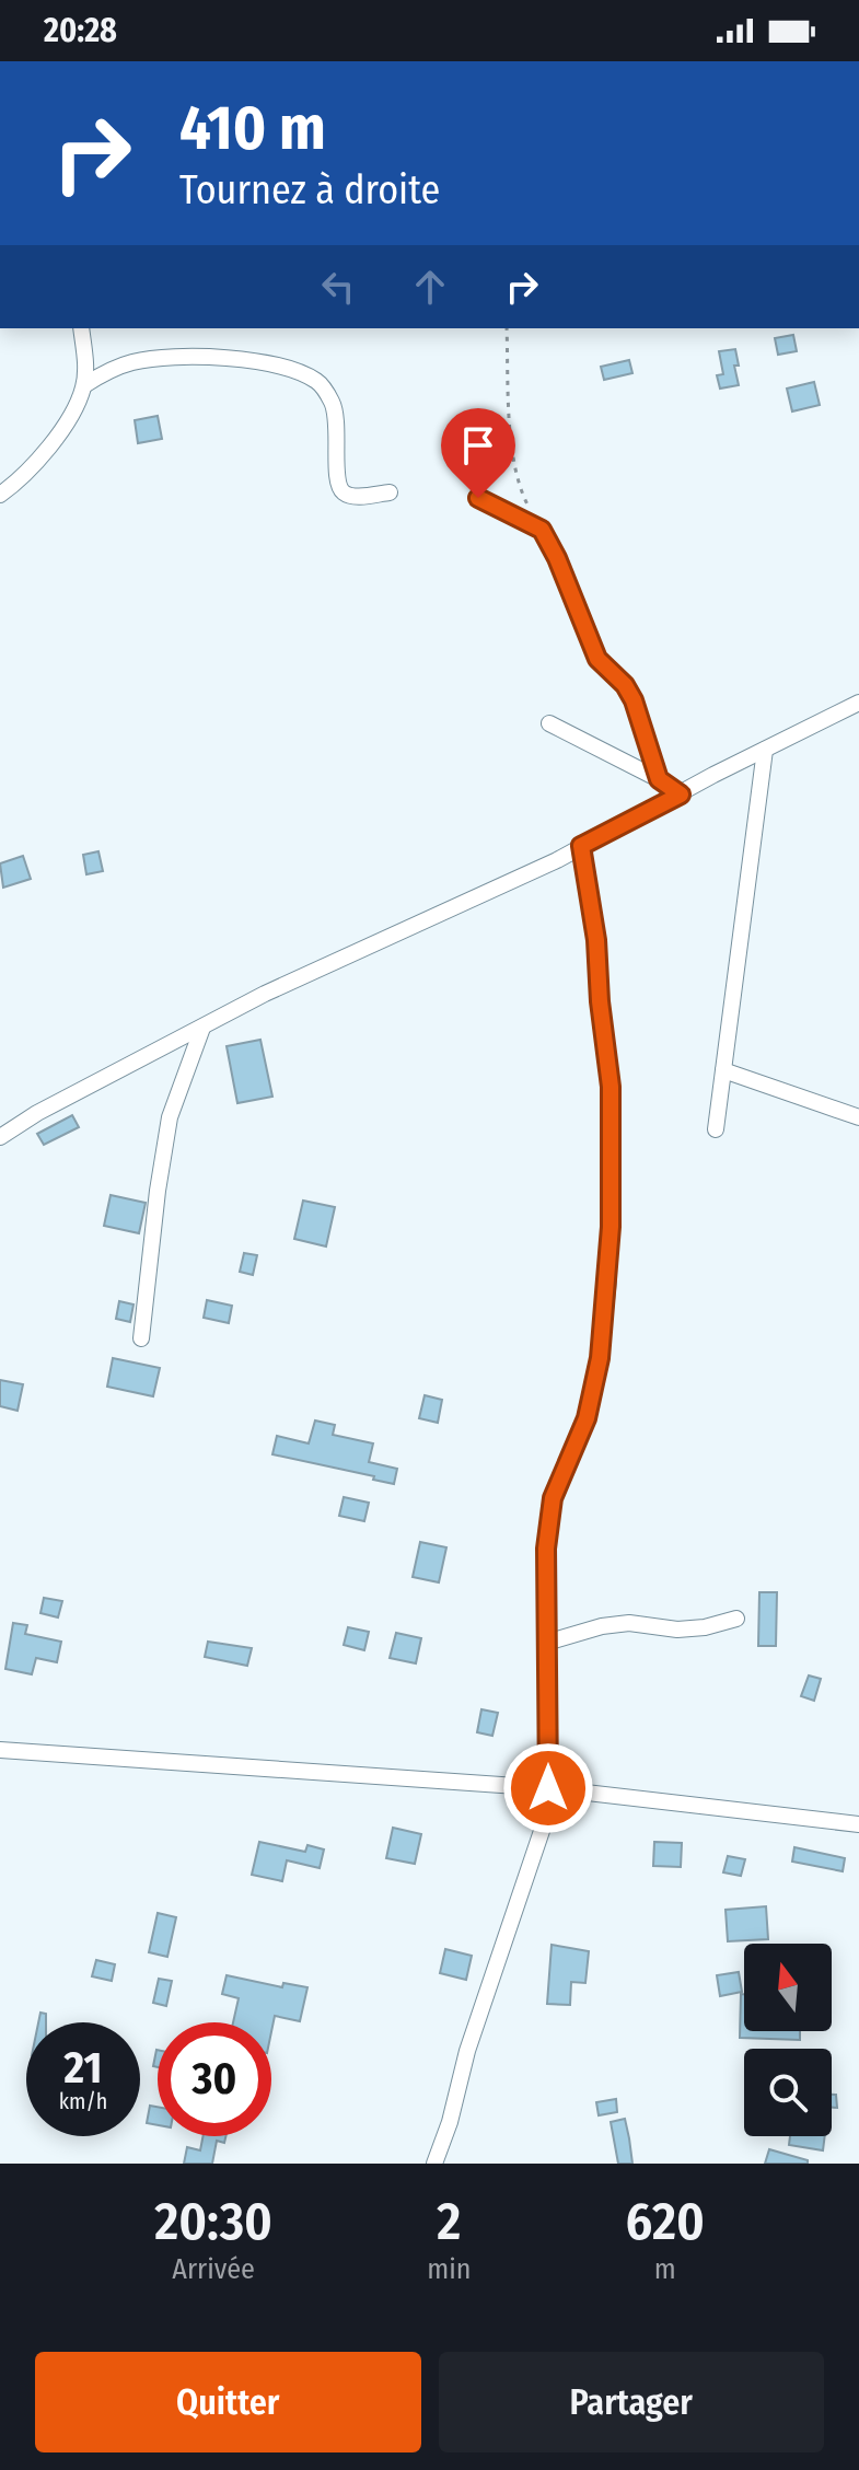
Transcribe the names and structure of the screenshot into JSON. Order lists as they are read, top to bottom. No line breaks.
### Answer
{"north":"top","page":{"status":"20:28","turn":["410 m","Tournez à droite"],"speed":"21 km/h","limit":"30","eta":["20:30","Arrivée","2","min","620","m"],"buttons":["Quitter","Partager"]}}
